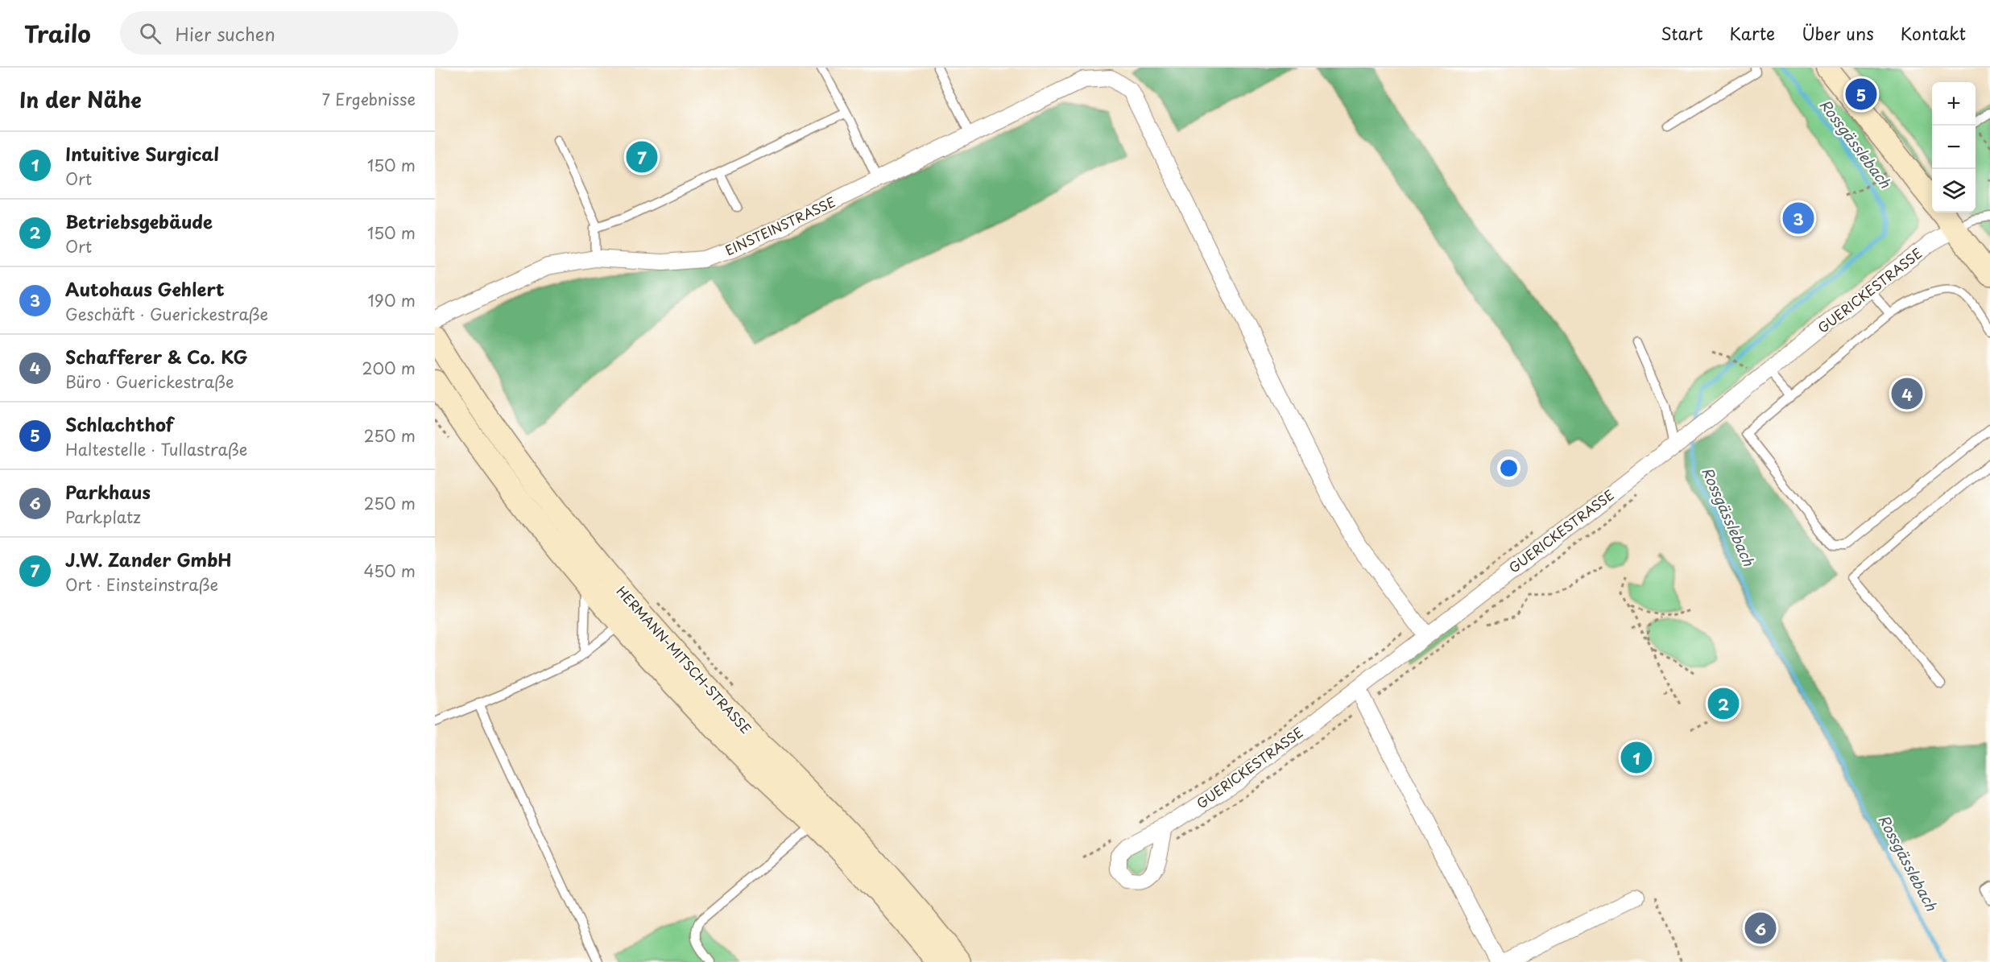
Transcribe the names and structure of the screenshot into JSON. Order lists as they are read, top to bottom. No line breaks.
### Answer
{"streets":{"main road":["HERMANN-MITSCH-STRASSE"],"street":["EINSTEINSTRASSE","GUERICKESTRASSE"]},"water":["Rossgässlebach"],"page":{"header":"Trailo","search":"Hier suchen","nav":["Start","Karte","Über uns","Kontakt"],"heading":["In der Nähe","7 Ergebnisse"],"pins":["5","7","3","4","2","1","6"],"map_buttons":["+","−"],"list":[{"mark":"1","name":"Intuitive Surgical","note":"Ort","value":"150 m"},{"mark":"2","name":"Betriebsgebäude","note":"Ort","value":"150 m"},{"mark":"3","name":"Autohaus Gehlert","note":"Geschäft · Guerickestraße","value":"190 m"},{"mark":"4","name":"Schafferer & Co. KG","note":"Büro · Guerickestraße","value":"200 m"},{"mark":"5","name":"Schlachthof","note":"Haltestelle · Tullastraße","value":"250 m"},{"mark":"6","name":"Parkhaus","note":"Parkplatz","value":"250 m"},{"mark":"7","name":"J.W. Zander GmbH","note":"Ort · Einsteinstraße","value":"450 m"}]}}
